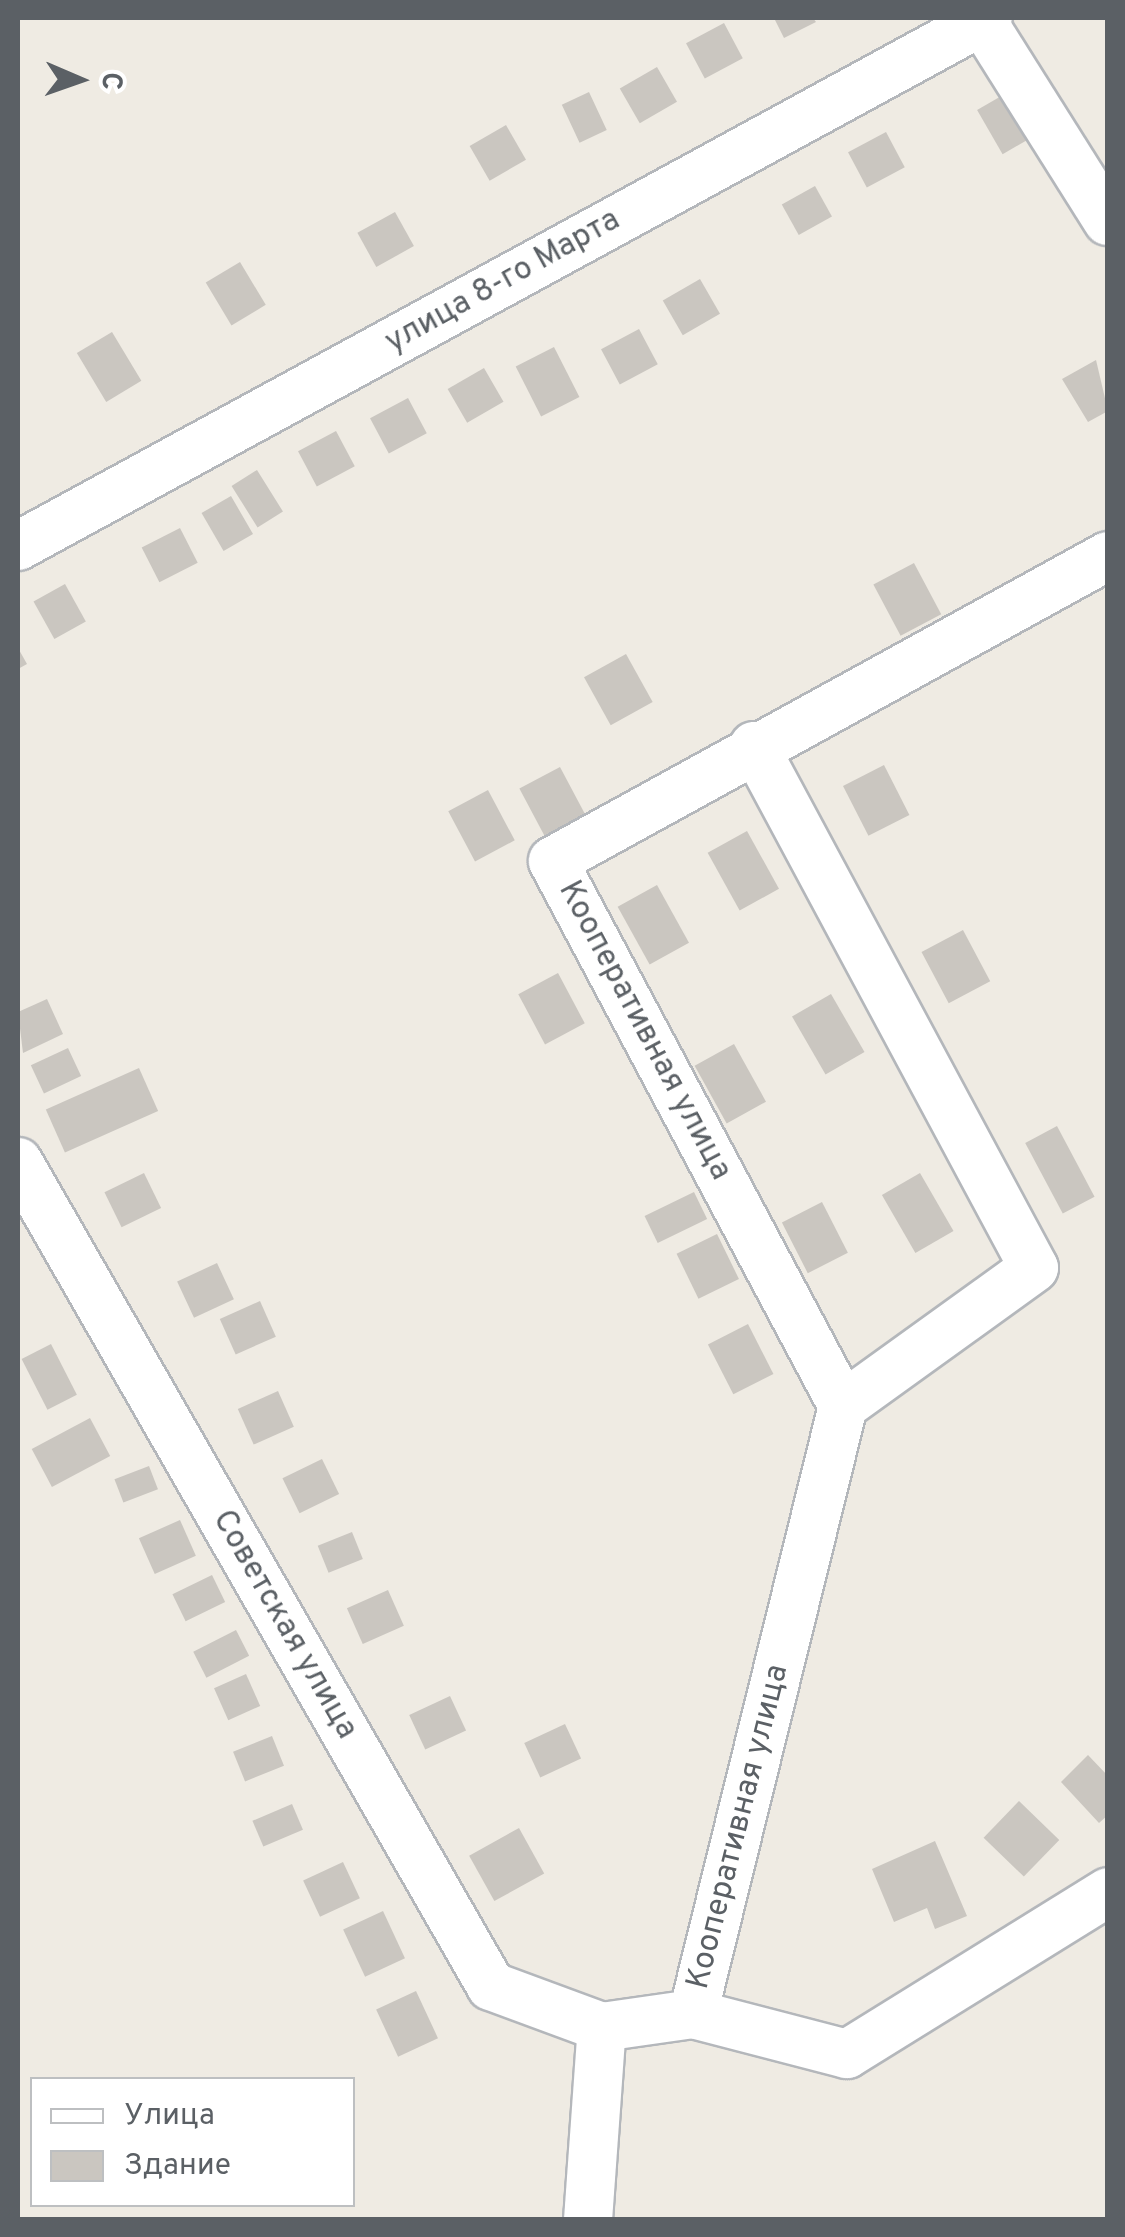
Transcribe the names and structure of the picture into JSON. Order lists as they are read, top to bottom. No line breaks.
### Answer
{"streets":{"street":["улица 8-го Марта","Кооперативная улица","Советская улица"]},"legend":["Улица","Здание"],"north":"right"}
